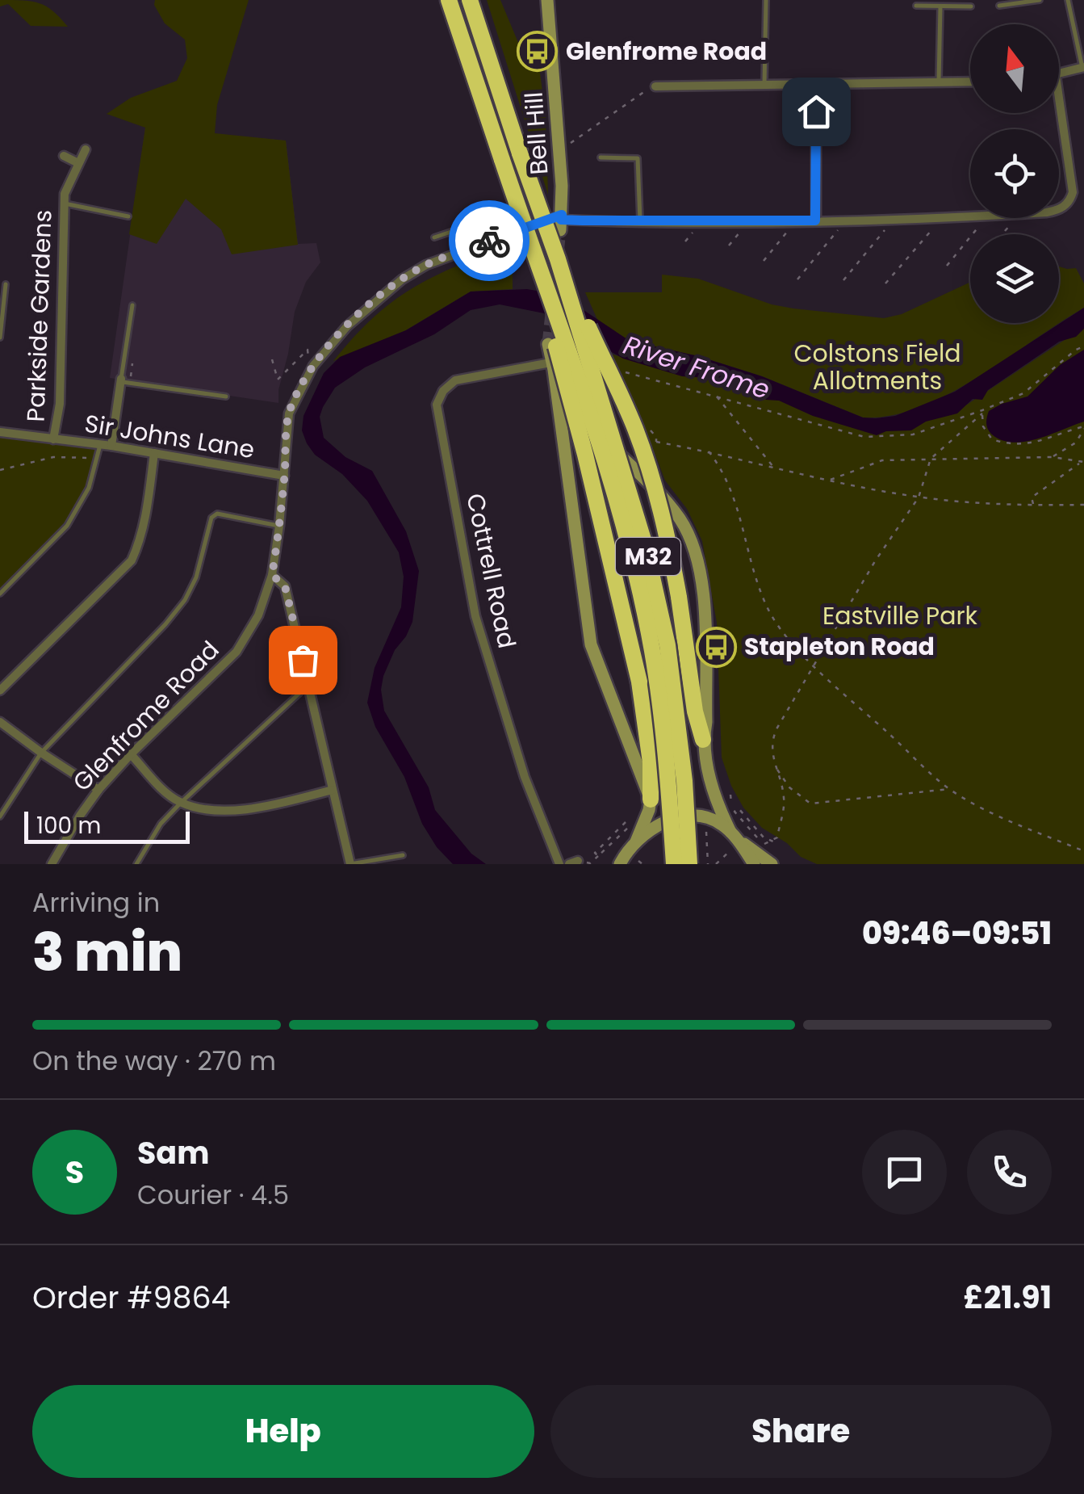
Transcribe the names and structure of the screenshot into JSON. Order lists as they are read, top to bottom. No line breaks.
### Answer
{"streets":{"highway":["M32"],"main road":["Bell Hill"],"street":["Parkside Gardens","Sir Johns Lane","Cottrell Road","Glenfrome Road"]},"crossings":[["Bell Hill","Glenfrome Road"],["Parkside Gardens","Sir Johns Lane"],["Sir Johns Lane","Glenfrome Road"]],"water":["River Frome"],"parks":["Colstons Field Allotments","Eastville Park"],"places":{"bus stop":["Glenfrome Road","Stapleton Road"]},"scale_bar":"100 m","north":"top","page":{"scale":"100 m","heading":["3 min","Arriving in","09:46–09:51"],"panel":["Sam","Courier · 4.5","Order #9864","£21.91"],"bar":"On the way · 270 m","round":"S","buttons":["Help","Share"]}}
